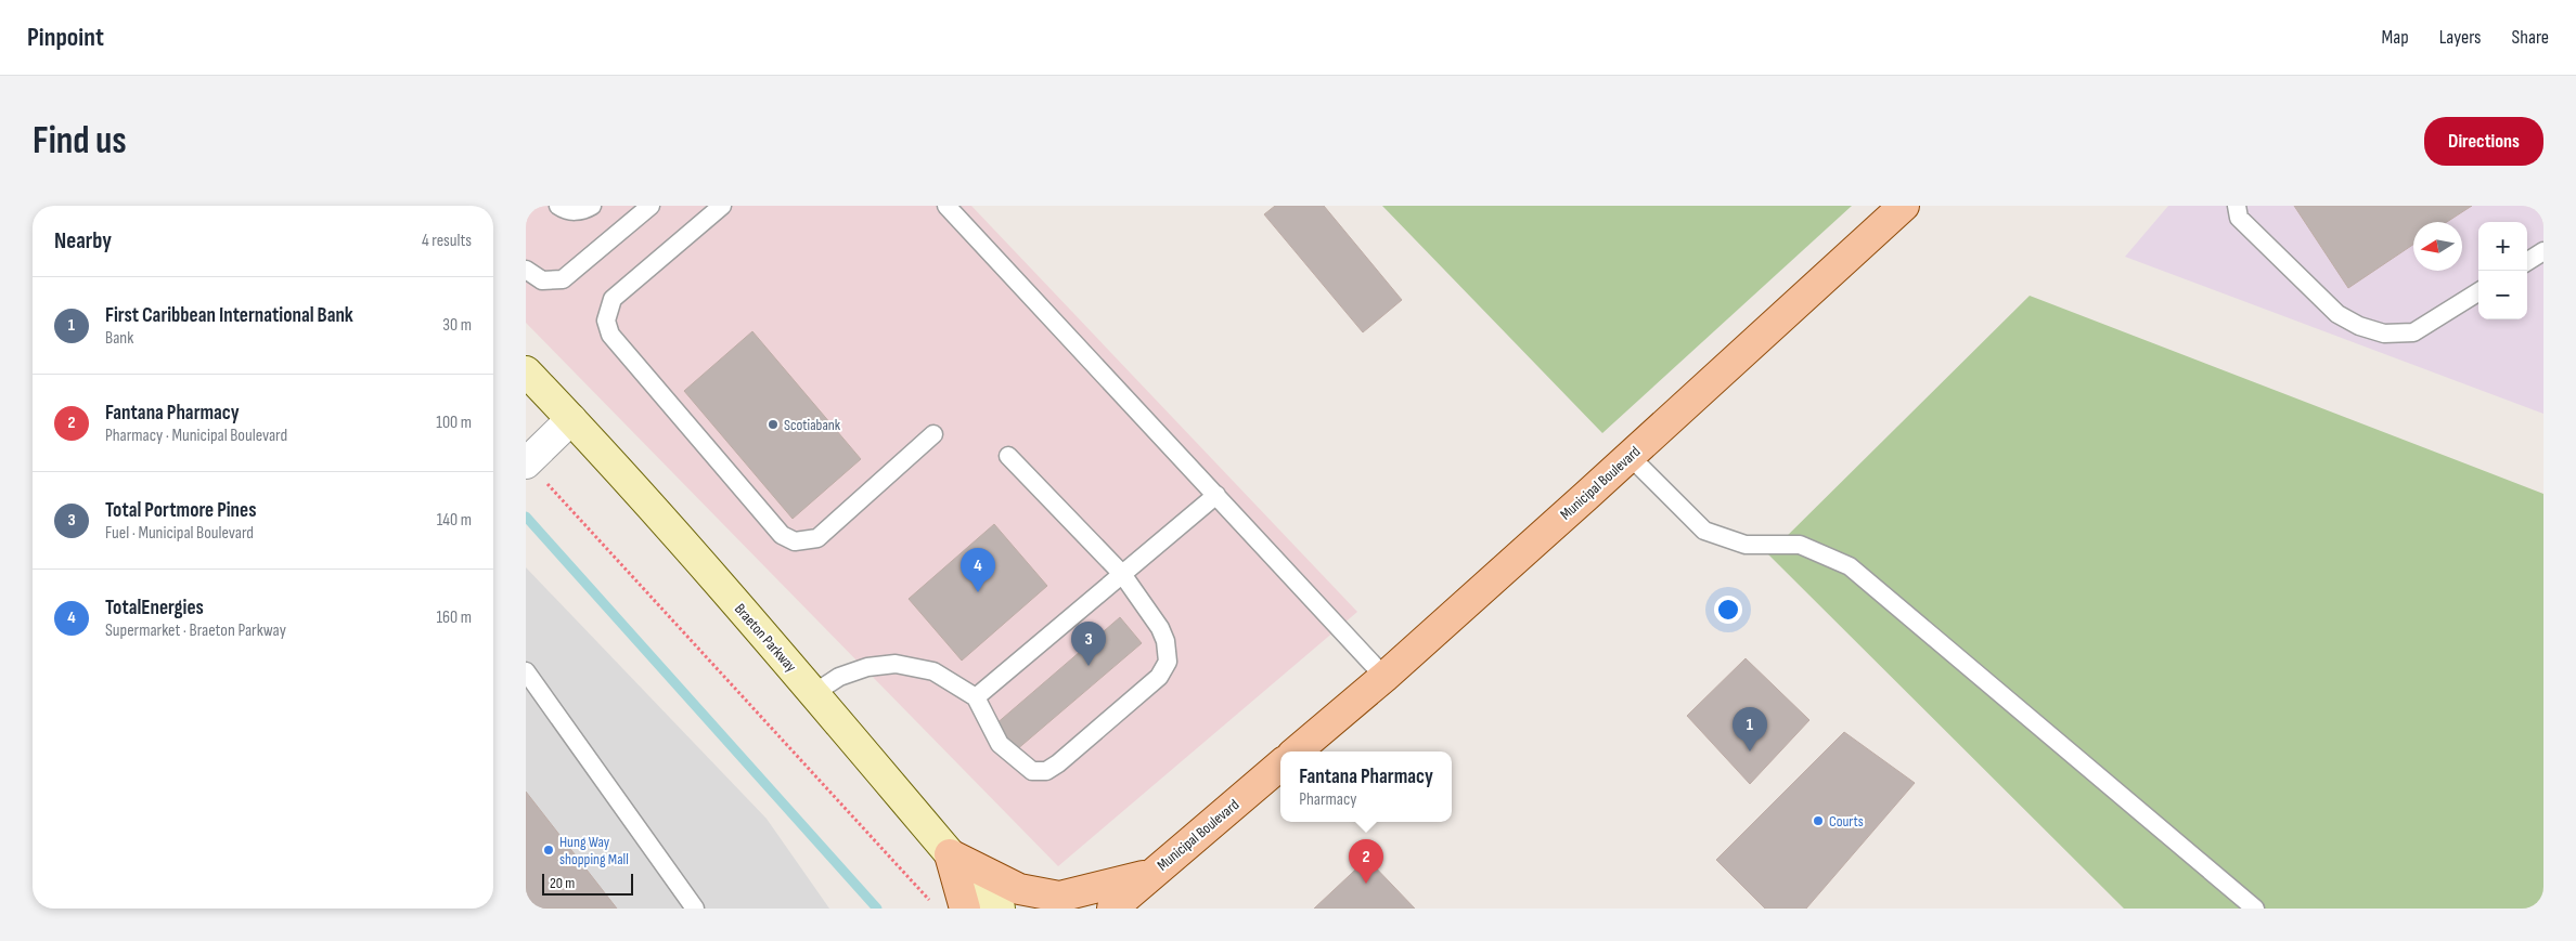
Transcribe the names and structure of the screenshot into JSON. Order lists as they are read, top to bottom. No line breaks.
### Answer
{"streets":{"main road":["Municipal Boulevard","Braeton Parkway"]},"places":["Scotiabank","Courts","Hung Way shopping Mall"],"scale_bar":"20 m","north":"left","page":{"header":"Pinpoint","nav":["Map","Layers","Share"],"buttons":"Directions","title":"Find us","heading":["Nearby","4 results"],"map_buttons":["+","−"],"list":[{"mark":"1","name":"First Caribbean International Bank","note":"Bank","value":"30 m"},{"mark":"2","name":"Fantana Pharmacy","note":"Pharmacy · Municipal Boulevard","value":"100 m"},{"mark":"3","name":"Total Portmore Pines","note":"Fuel · Municipal Boulevard","value":"140 m"},{"mark":"4","name":"TotalEnergies","note":"Supermarket · Braeton Parkway","value":"160 m"}],"pins":["4","3","1","2"],"popup":["Fantana Pharmacy","Pharmacy"],"scale":"20 m"}}
